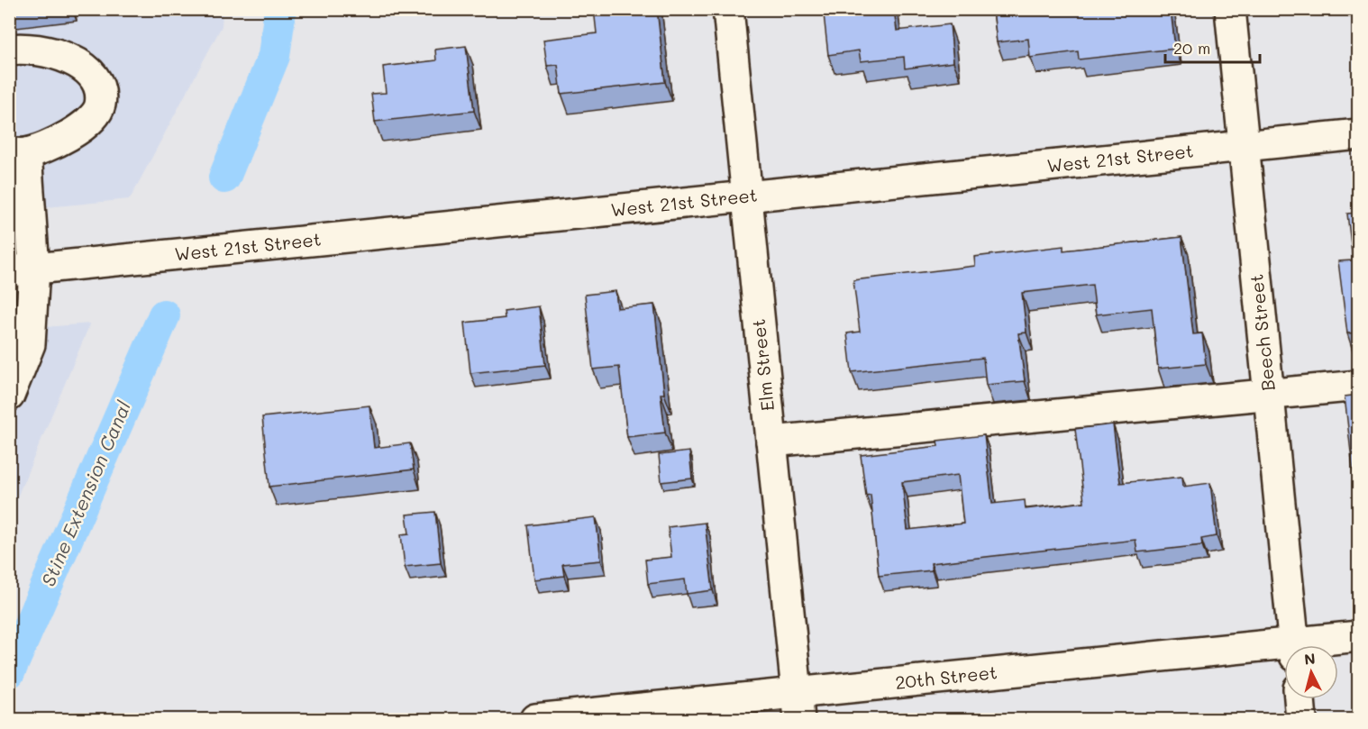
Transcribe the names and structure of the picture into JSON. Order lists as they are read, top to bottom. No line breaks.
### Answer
{"streets":{"street":["West 21st Street","Beech Street","Elm Street","20th Street"]},"crossings":[["West 21st Street","Beech Street"],["West 21st Street","Elm Street"],["Elm Street","20th Street"]],"water":["Stine Extension Canal"],"scale_bar":"20 m","north":"top"}
